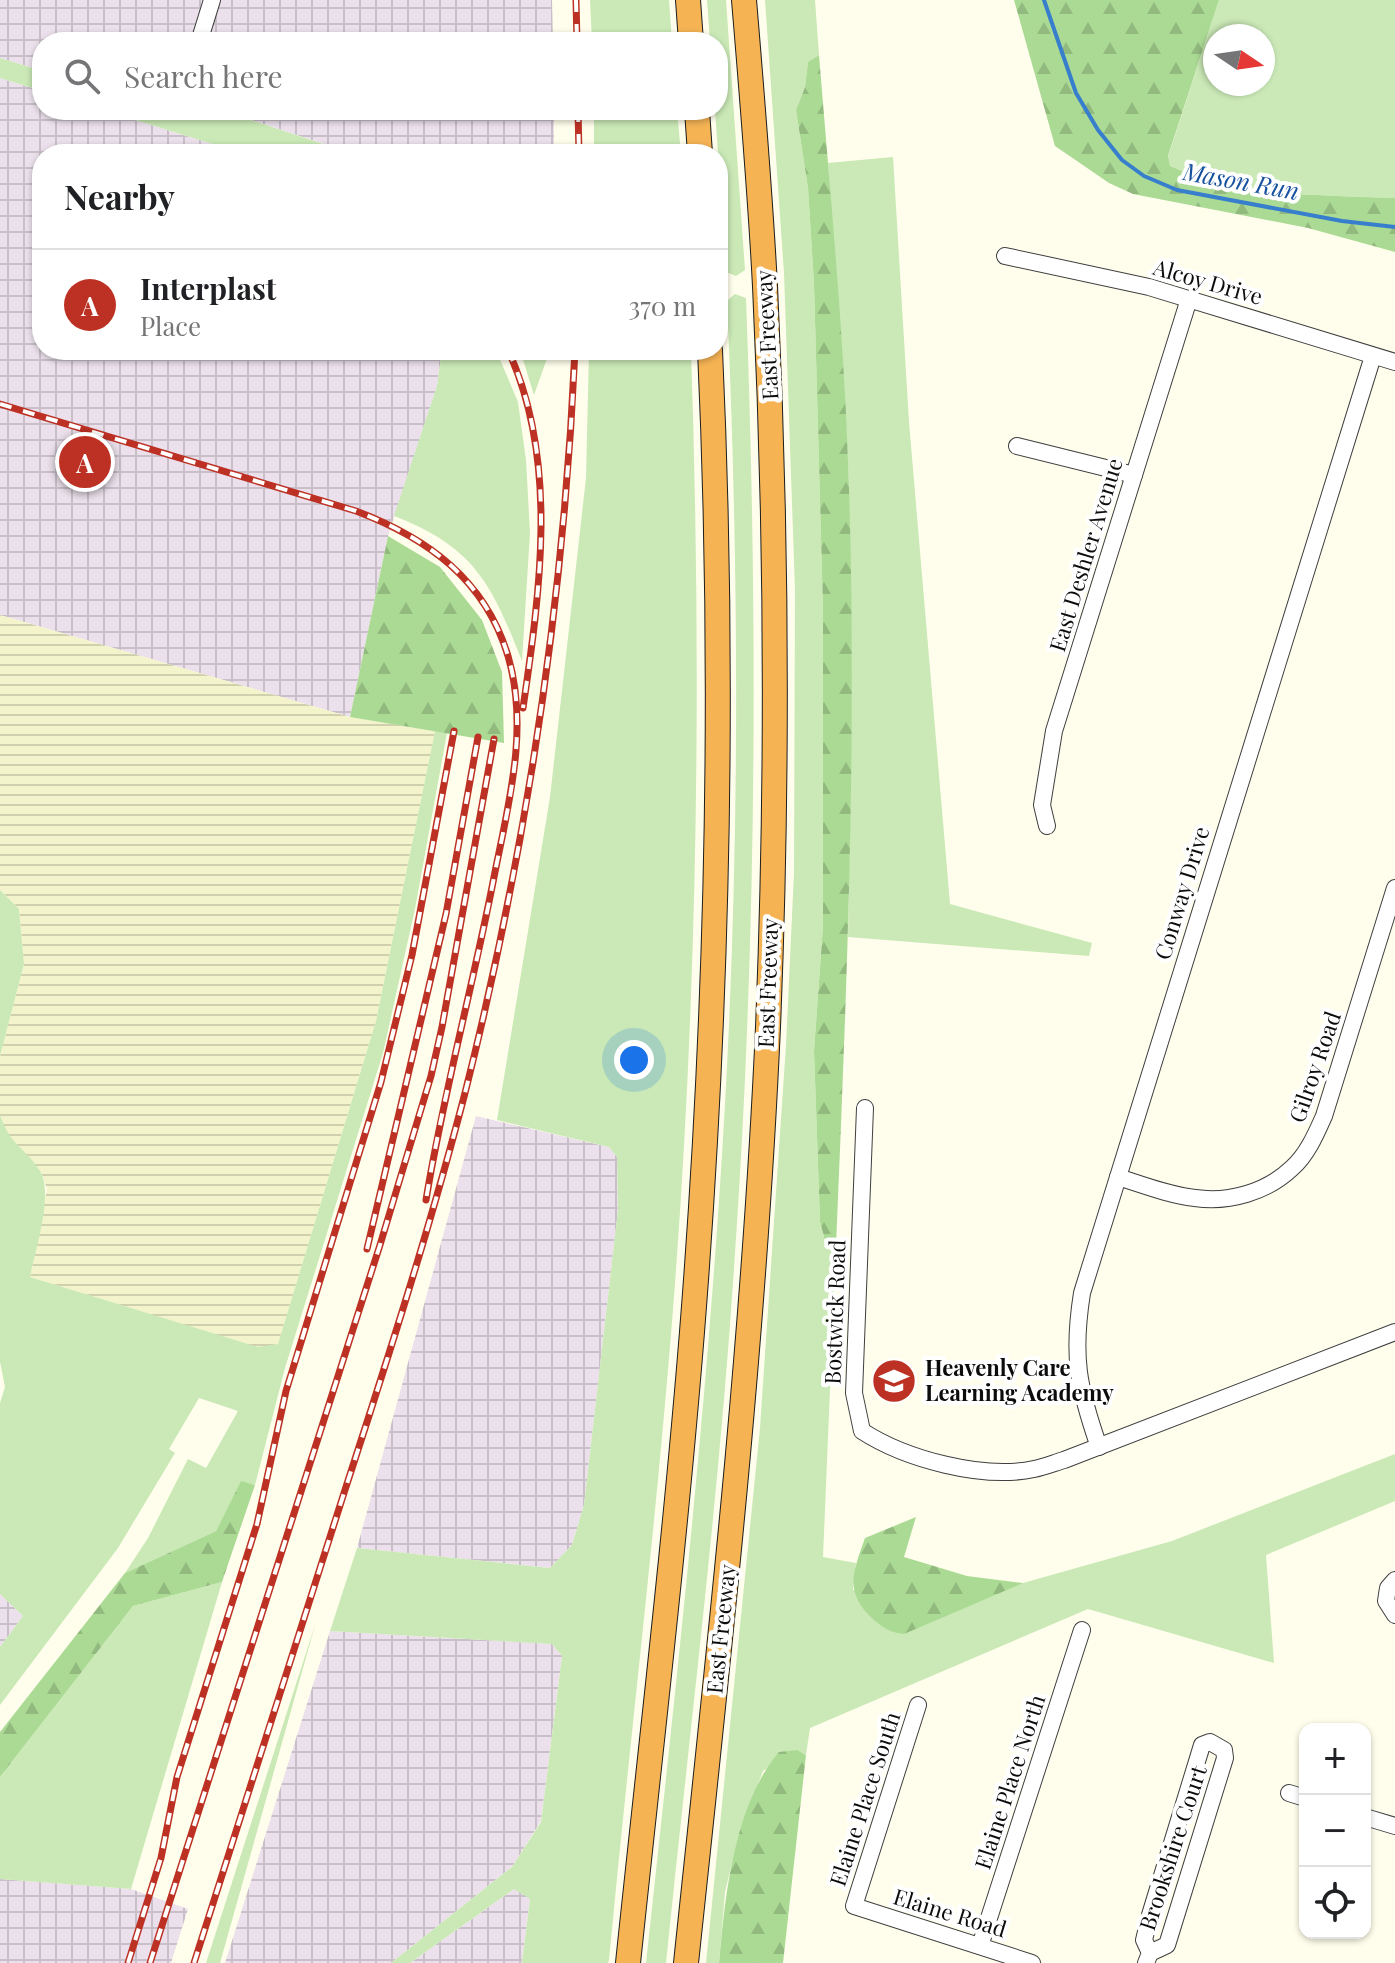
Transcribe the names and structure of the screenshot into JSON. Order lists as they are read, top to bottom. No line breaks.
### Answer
{"streets":{"highway":["East Freeway"],"street":["Alcoy Drive","East Deshler Avenue","Conway Drive","Gilroy Road","Bostwick Road","Elaine Place North","Elaine Place South","Brookshire Court","Elaine Road"]},"crossings":[["Alcoy Drive","East Deshler Avenue"],["Alcoy Drive","Conway Drive"],["Conway Drive","Gilroy Road"],["Conway Drive","Bostwick Road"],["Elaine Place North","Elaine Road"],["Elaine Place South","Elaine Road"]],"water":["Mason Run"],"places":{"school or university":["Heavenly Care Learning Academy"]},"north":"right","page":{"search":"Search here","heading":"Nearby","list":[{"mark":"A","name":"Interplast","note":"Place","value":"370 m"}],"pins":"A","map_buttons":["+","−"]}}
